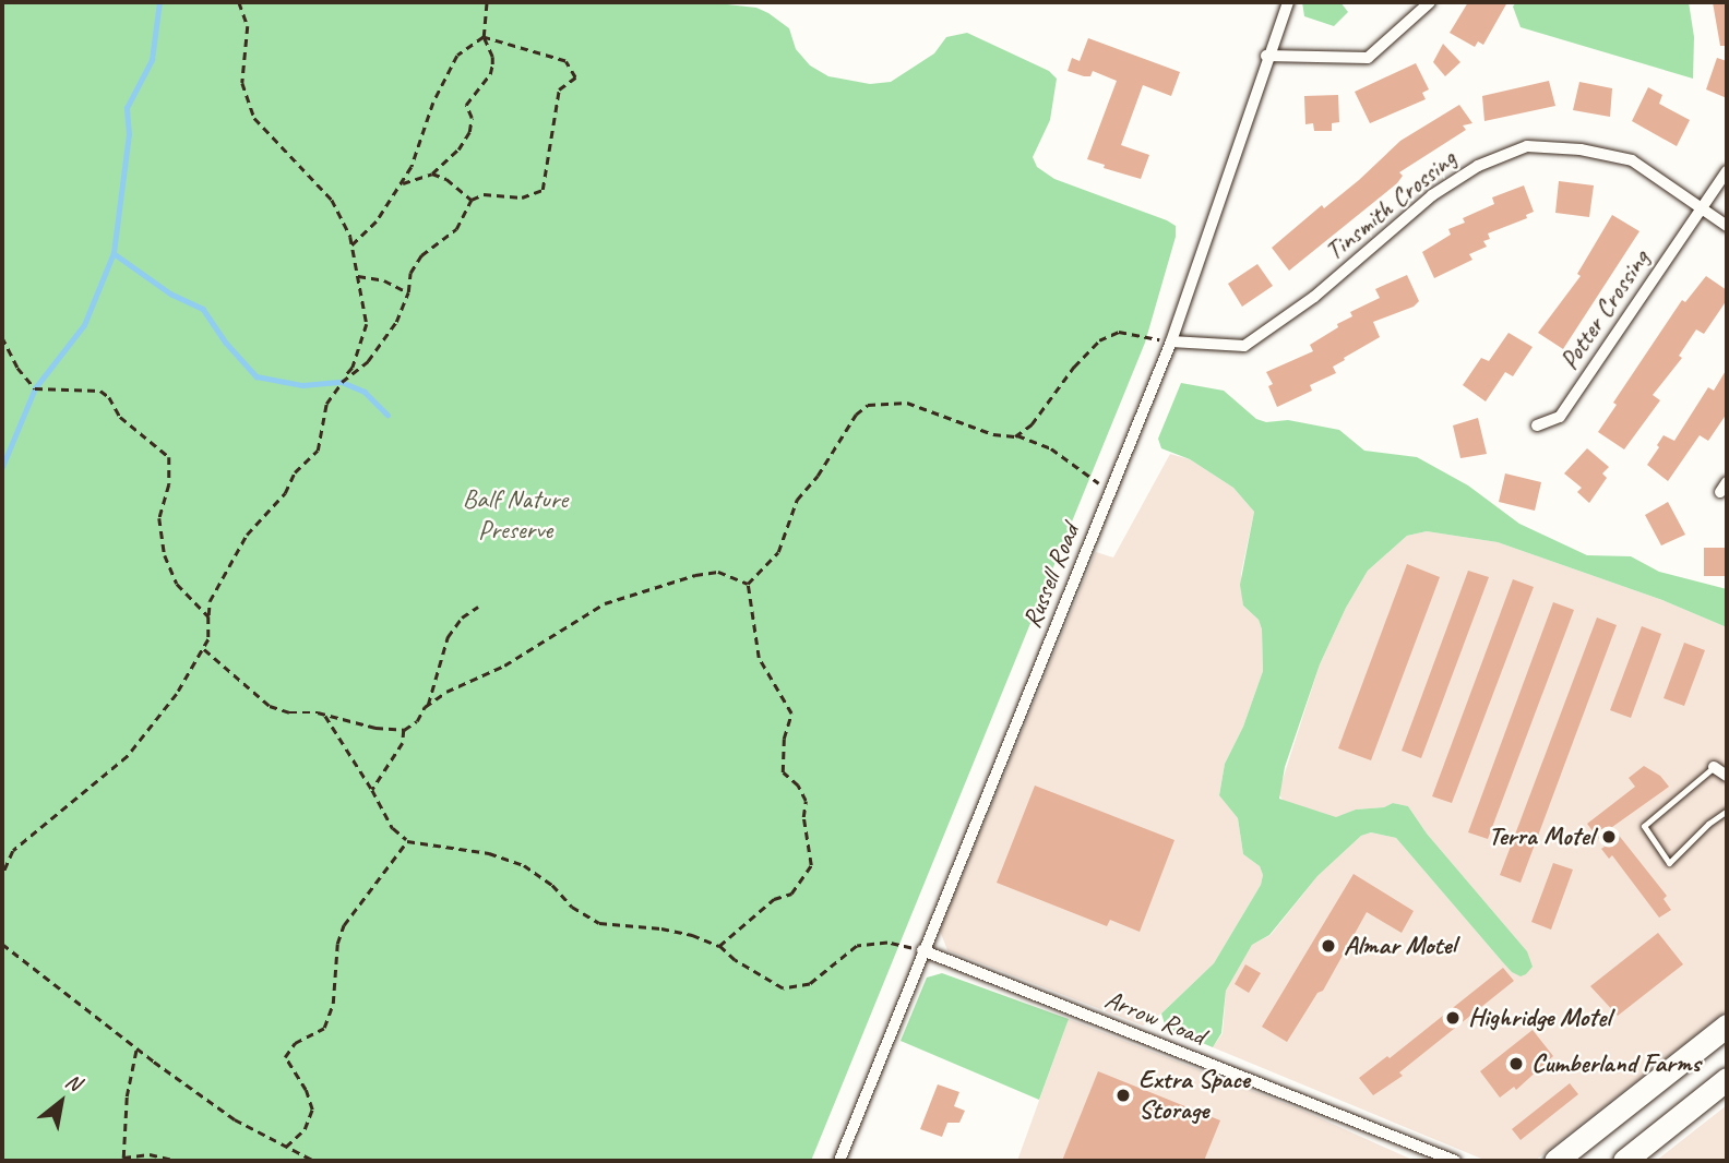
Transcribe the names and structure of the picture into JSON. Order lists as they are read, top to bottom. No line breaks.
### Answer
{"streets":{"street":["Tinsmith Crossing","Potter Crossing","Russell Road","Arrow Road"]},"crossings":[["Tinsmith Crossing","Potter Crossing"],["Tinsmith Crossing","Russell Road"],["Russell Road","Arrow Road"]],"parks":["Balf Nature Preserve"],"places":["Terra Motel","Almar Motel","Highridge Motel","Cumberland Farms","Extra Space Storage"],"north":"top right"}
